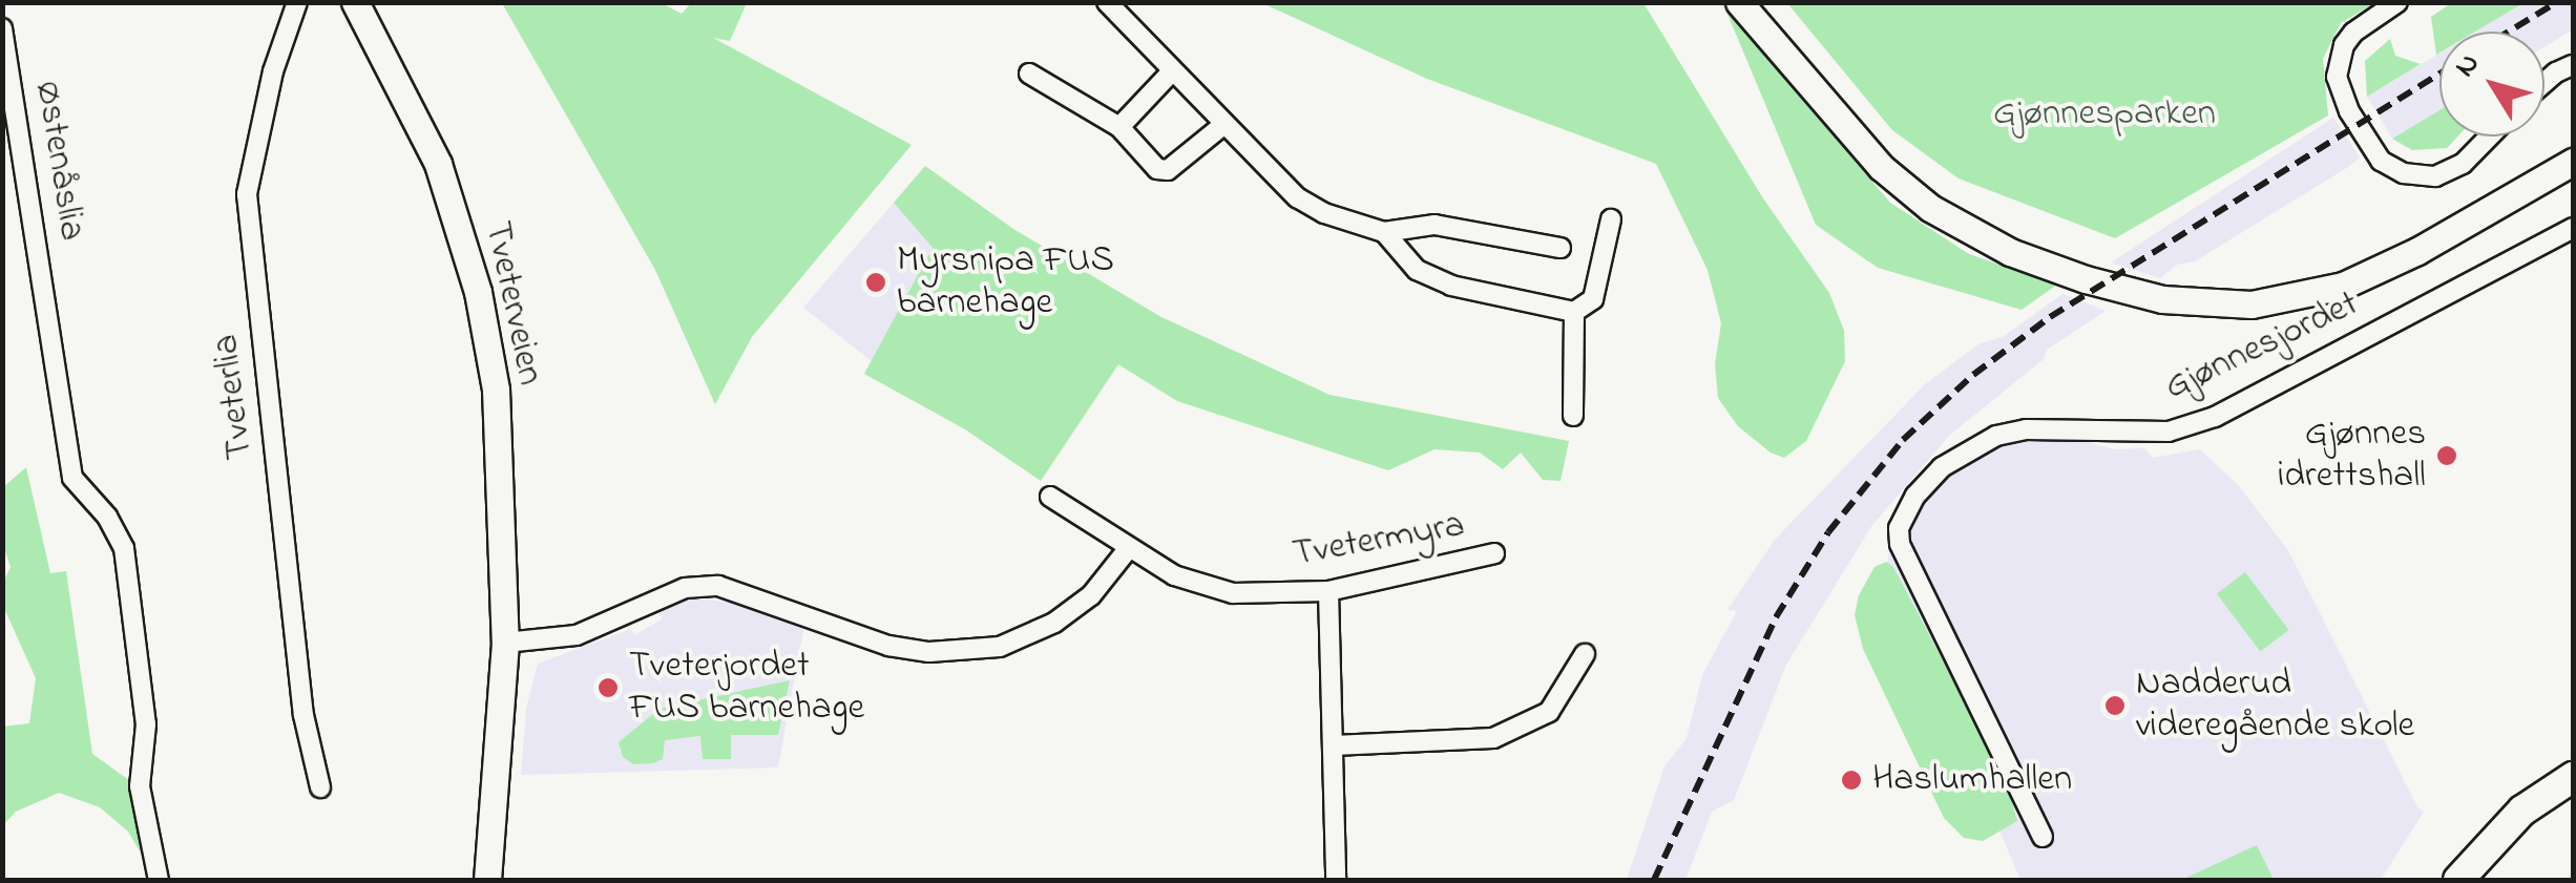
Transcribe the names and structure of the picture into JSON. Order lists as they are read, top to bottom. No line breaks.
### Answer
{"streets":{"main road":["Tveterveien","Gjønnesjordet"],"street":["Østenåslia","Tveterlia","Tvetermyra"]},"parks":["Gjønnesparken"],"places":["Myrsnipa FUS barnehage","Gjønnes idrettshall","Tveterjordet FUS barnehage","Nadderud videregående skole","Haslumhallen"],"north":"top left"}
